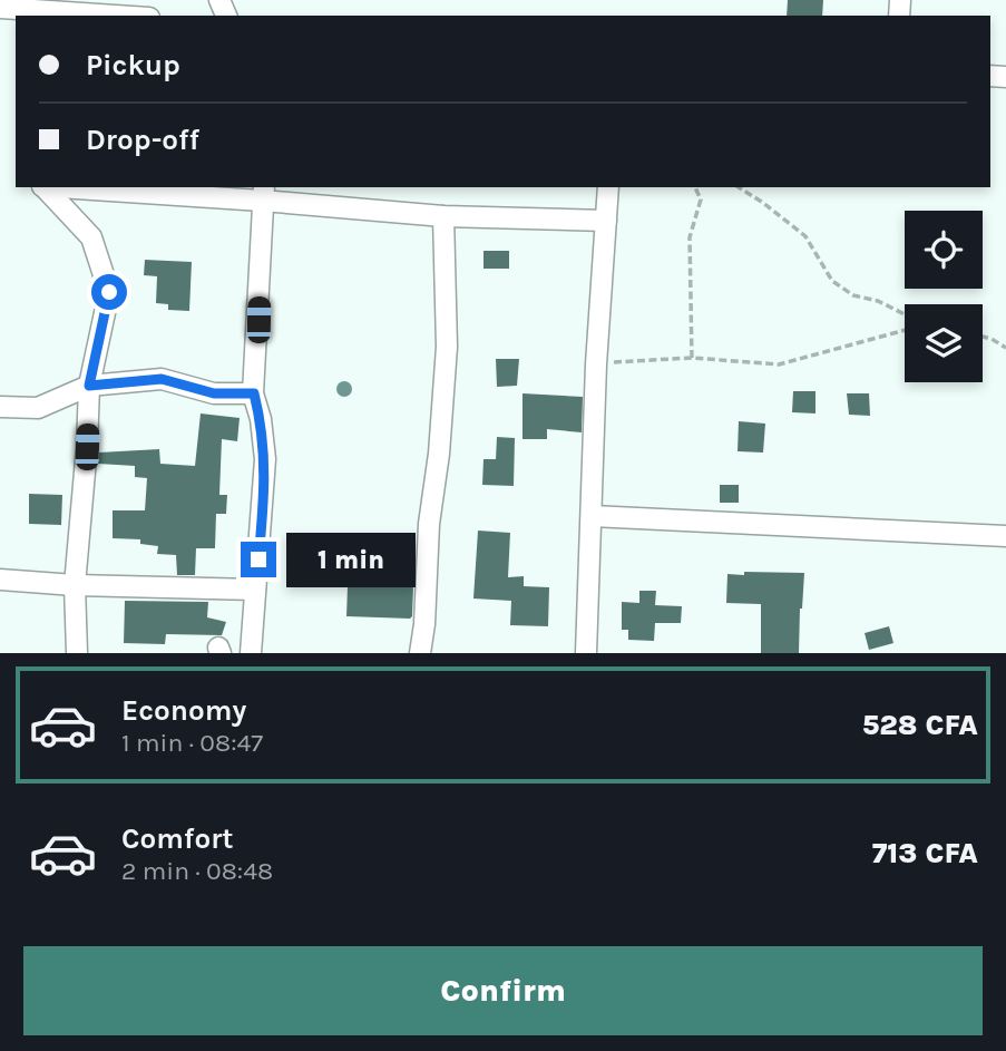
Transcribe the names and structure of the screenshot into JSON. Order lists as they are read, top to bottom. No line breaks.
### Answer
{"page":{"banner":["Pickup","Drop-off"],"bubble":"1 min","list":[{"name":"Economy","note":"1 min · 08:47","value":"528 CFA"},{"name":"Comfort","note":"2 min · 08:48","value":"713 CFA"}],"buttons":"Confirm"}}
